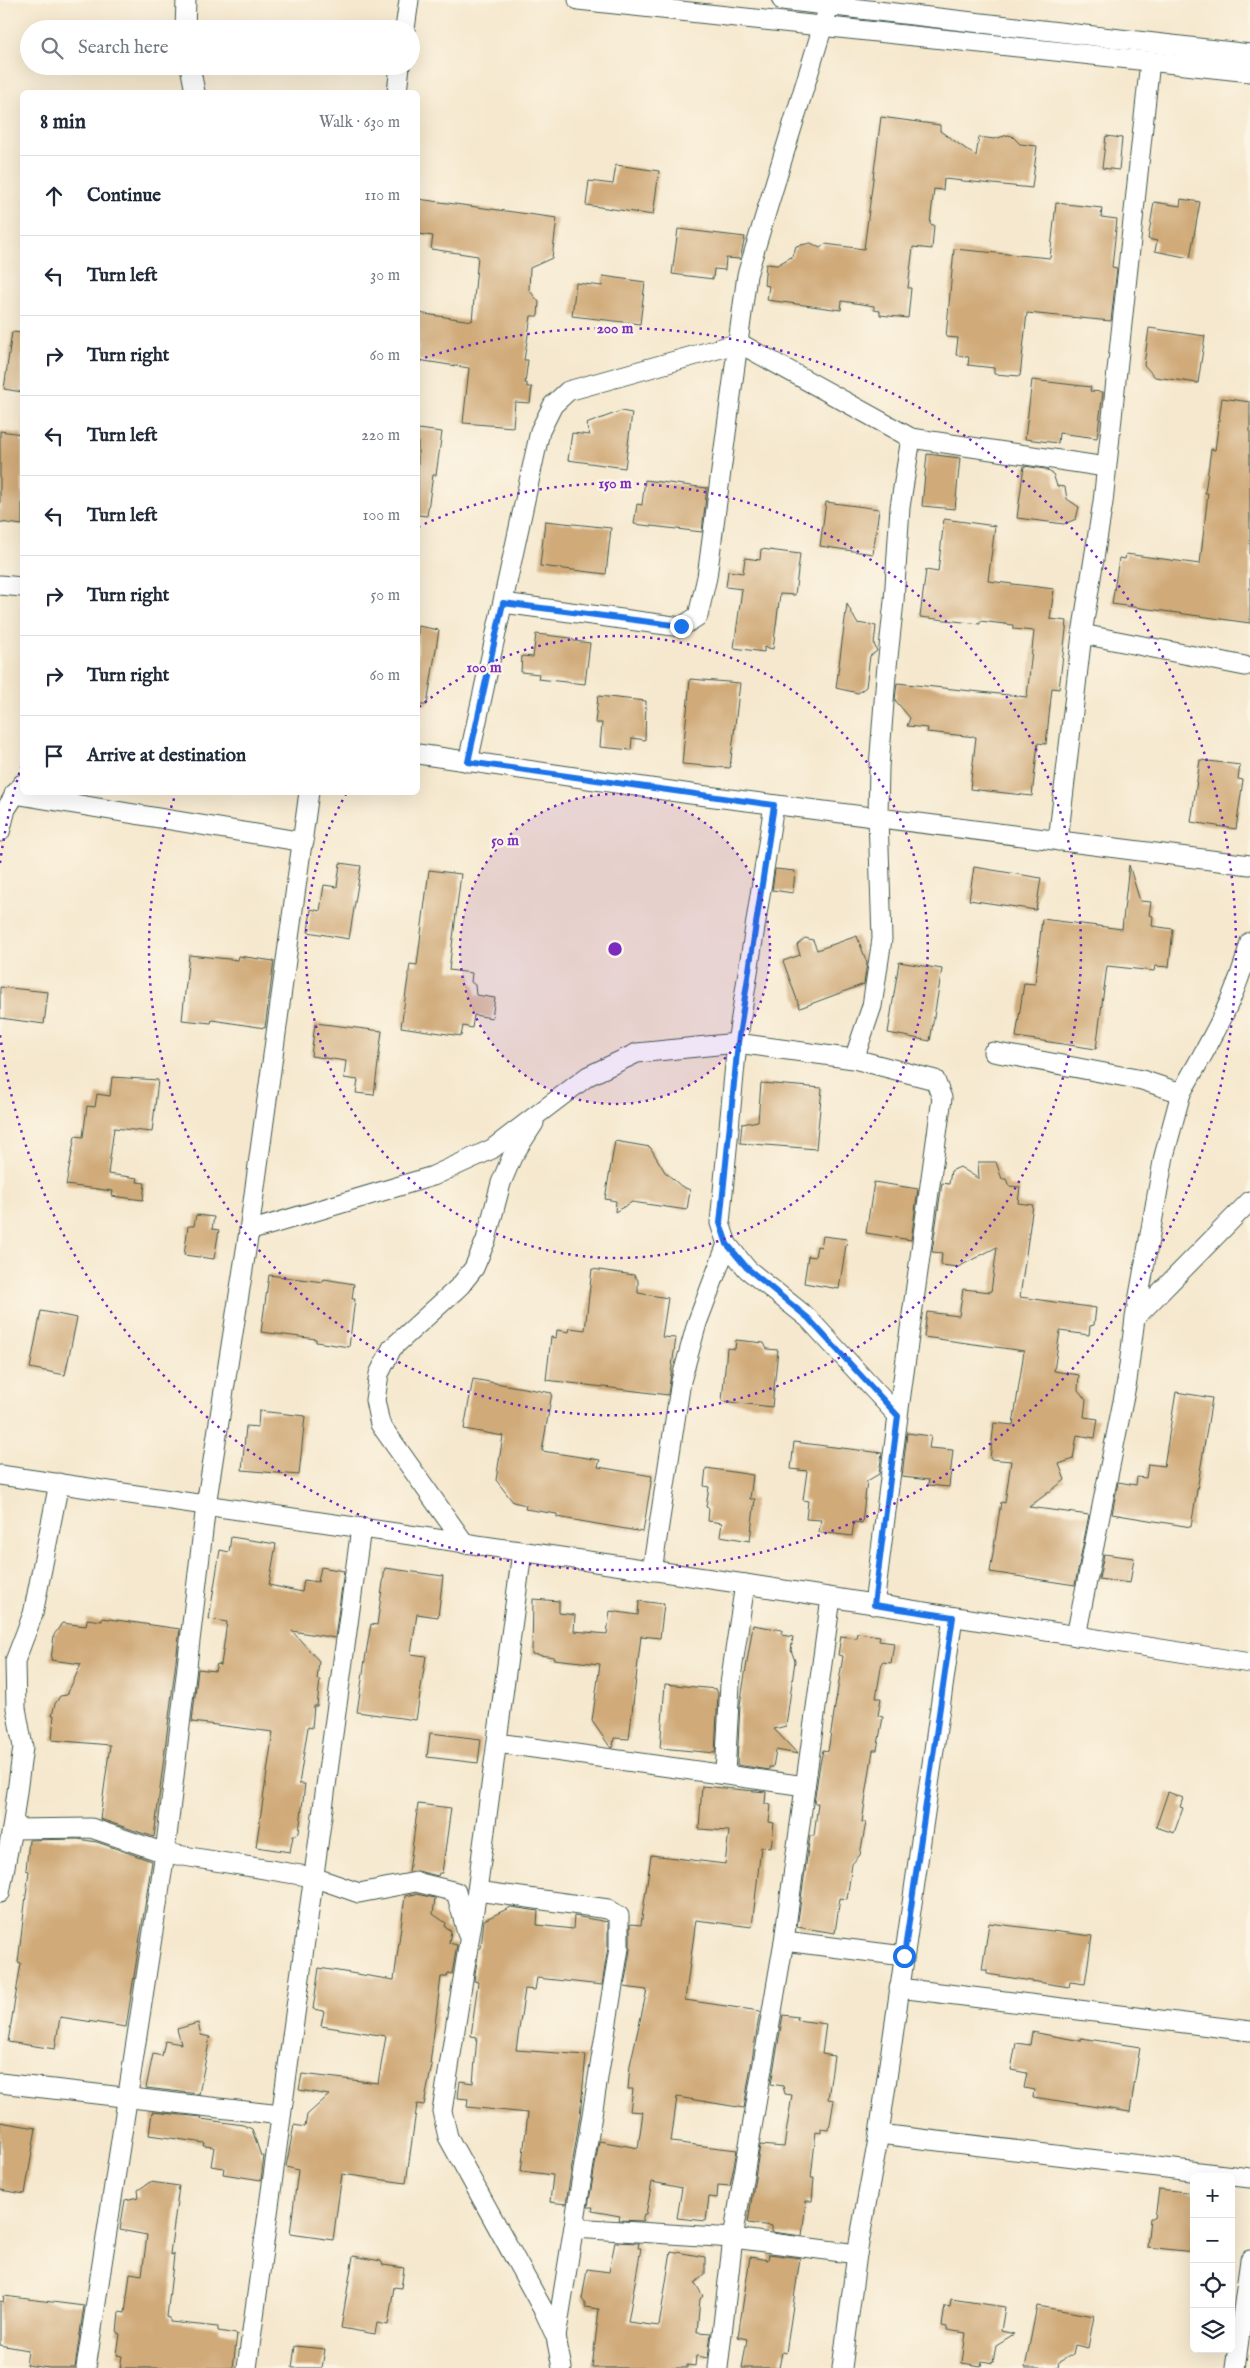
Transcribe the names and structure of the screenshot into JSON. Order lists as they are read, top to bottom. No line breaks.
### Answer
{"page":{"search":"Search here","heading":["8 min","Walk · 630 m"],"list":[["Continue","110 m"],["Turn left","30 m"],["Turn right","60 m"],["Turn left","220 m"],["Turn left","100 m"],["Turn right","50 m"],["Turn right","60 m"],"Arrive at destination"],"map_buttons":["+","−"]},"rings":["200 m","150 m","100 m","50 m"]}
